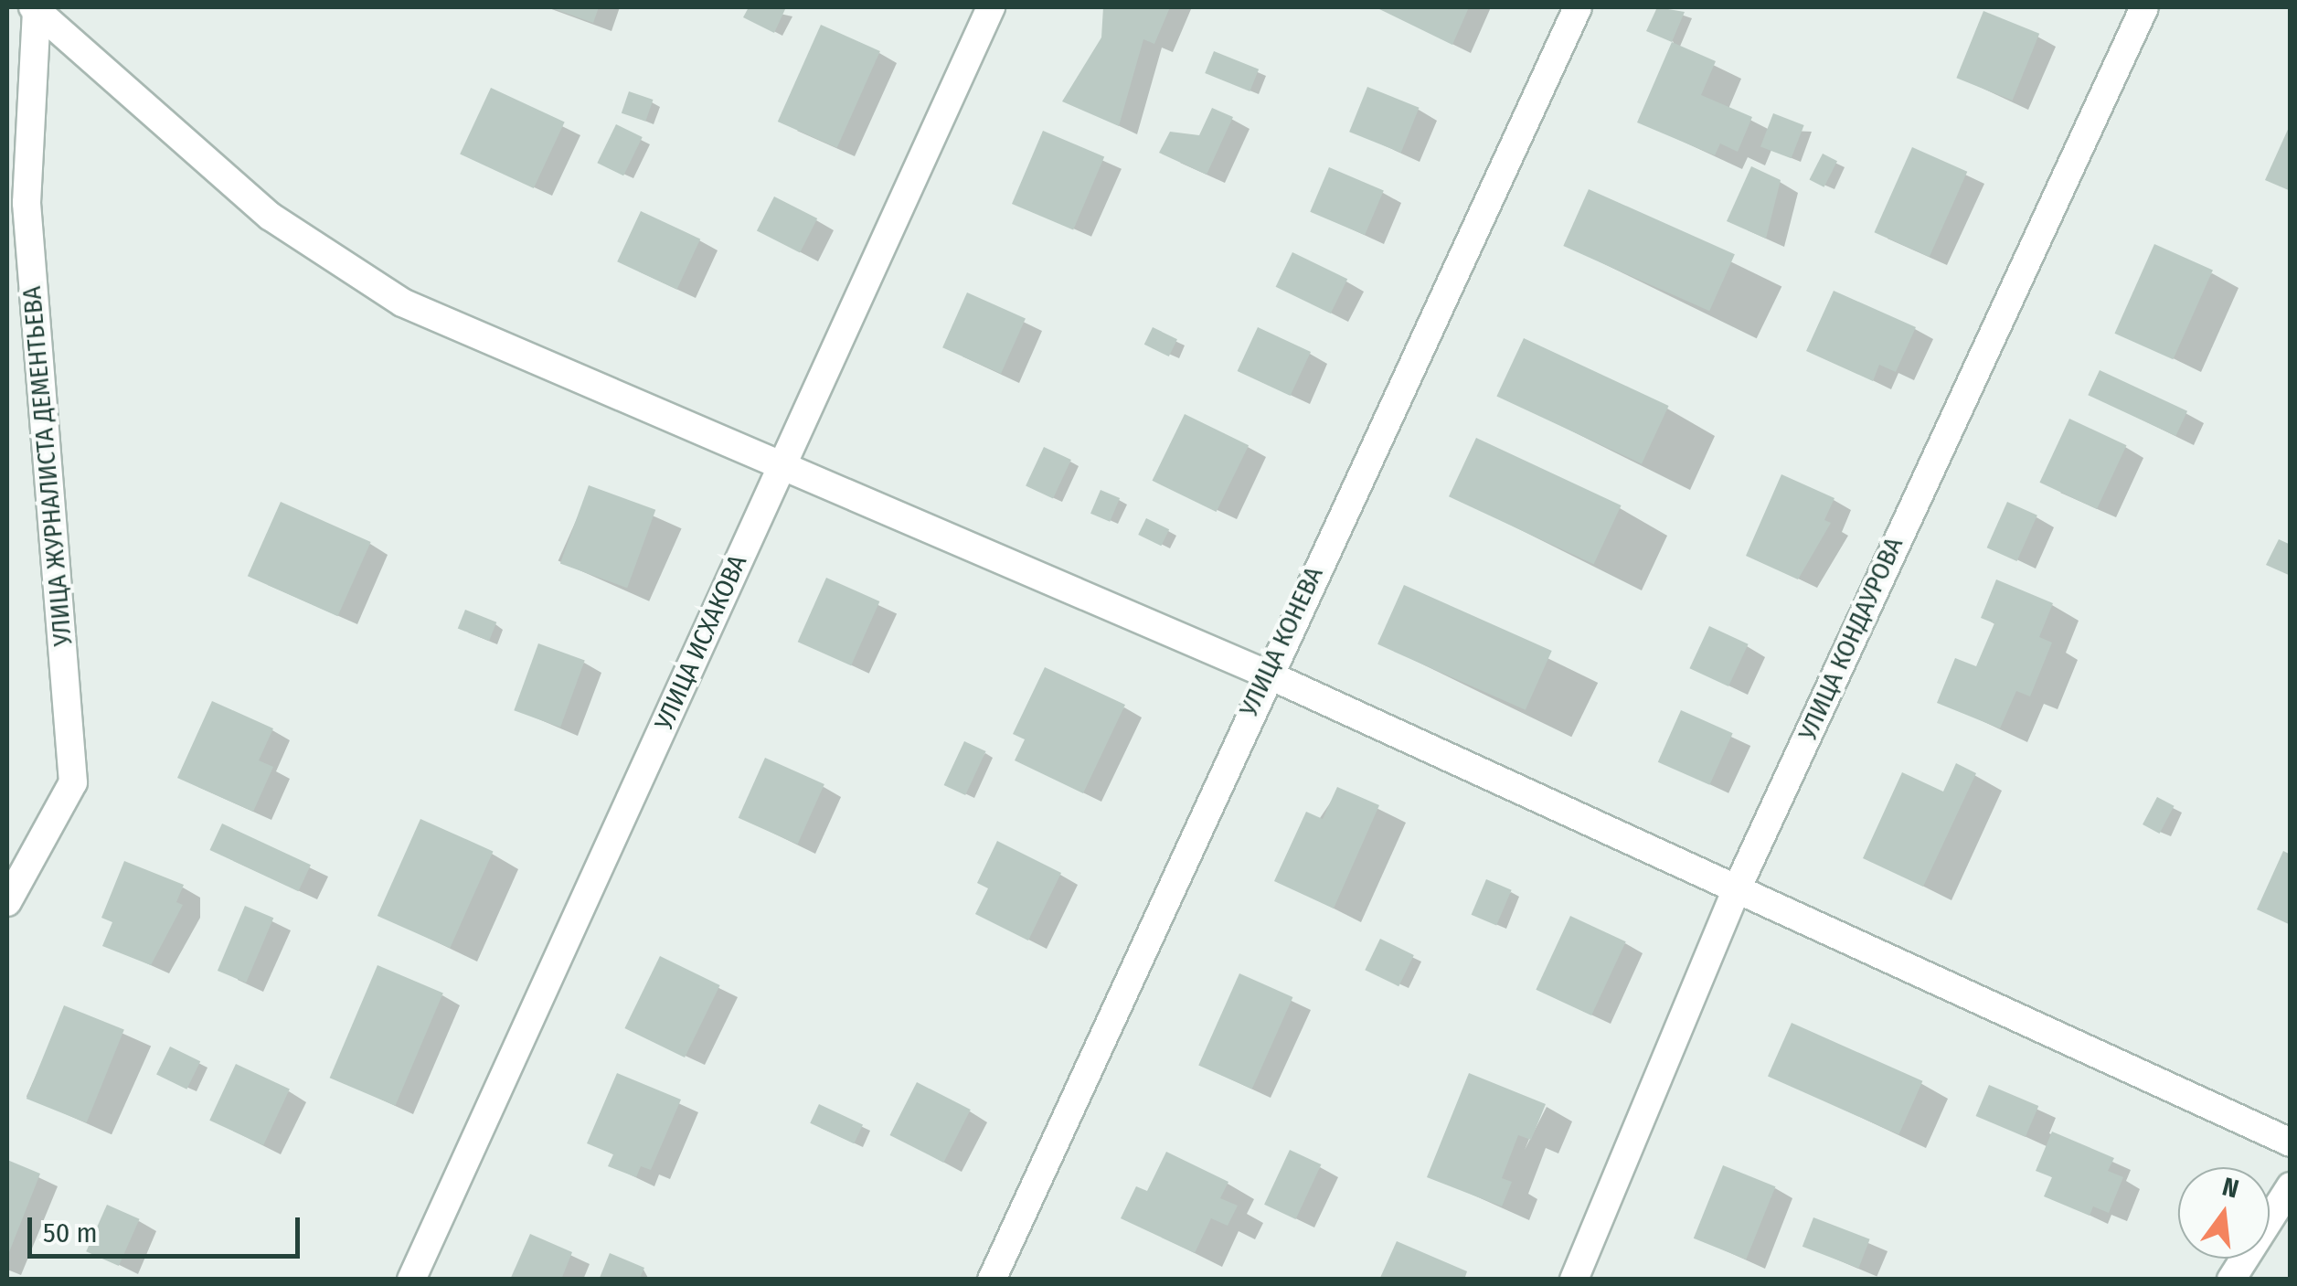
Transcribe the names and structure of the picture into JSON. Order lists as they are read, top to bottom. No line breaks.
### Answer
{"streets":{"street":["УЛИЦА ЖУРНАЛИСТА ДЕМЕНТЬЕВА","УЛИЦА КОНДАУРОВА","УЛИЦА КОНЕВА","УЛИЦА ИСХАКОВА"]},"scale_bar":"50 m","north":"top"}
